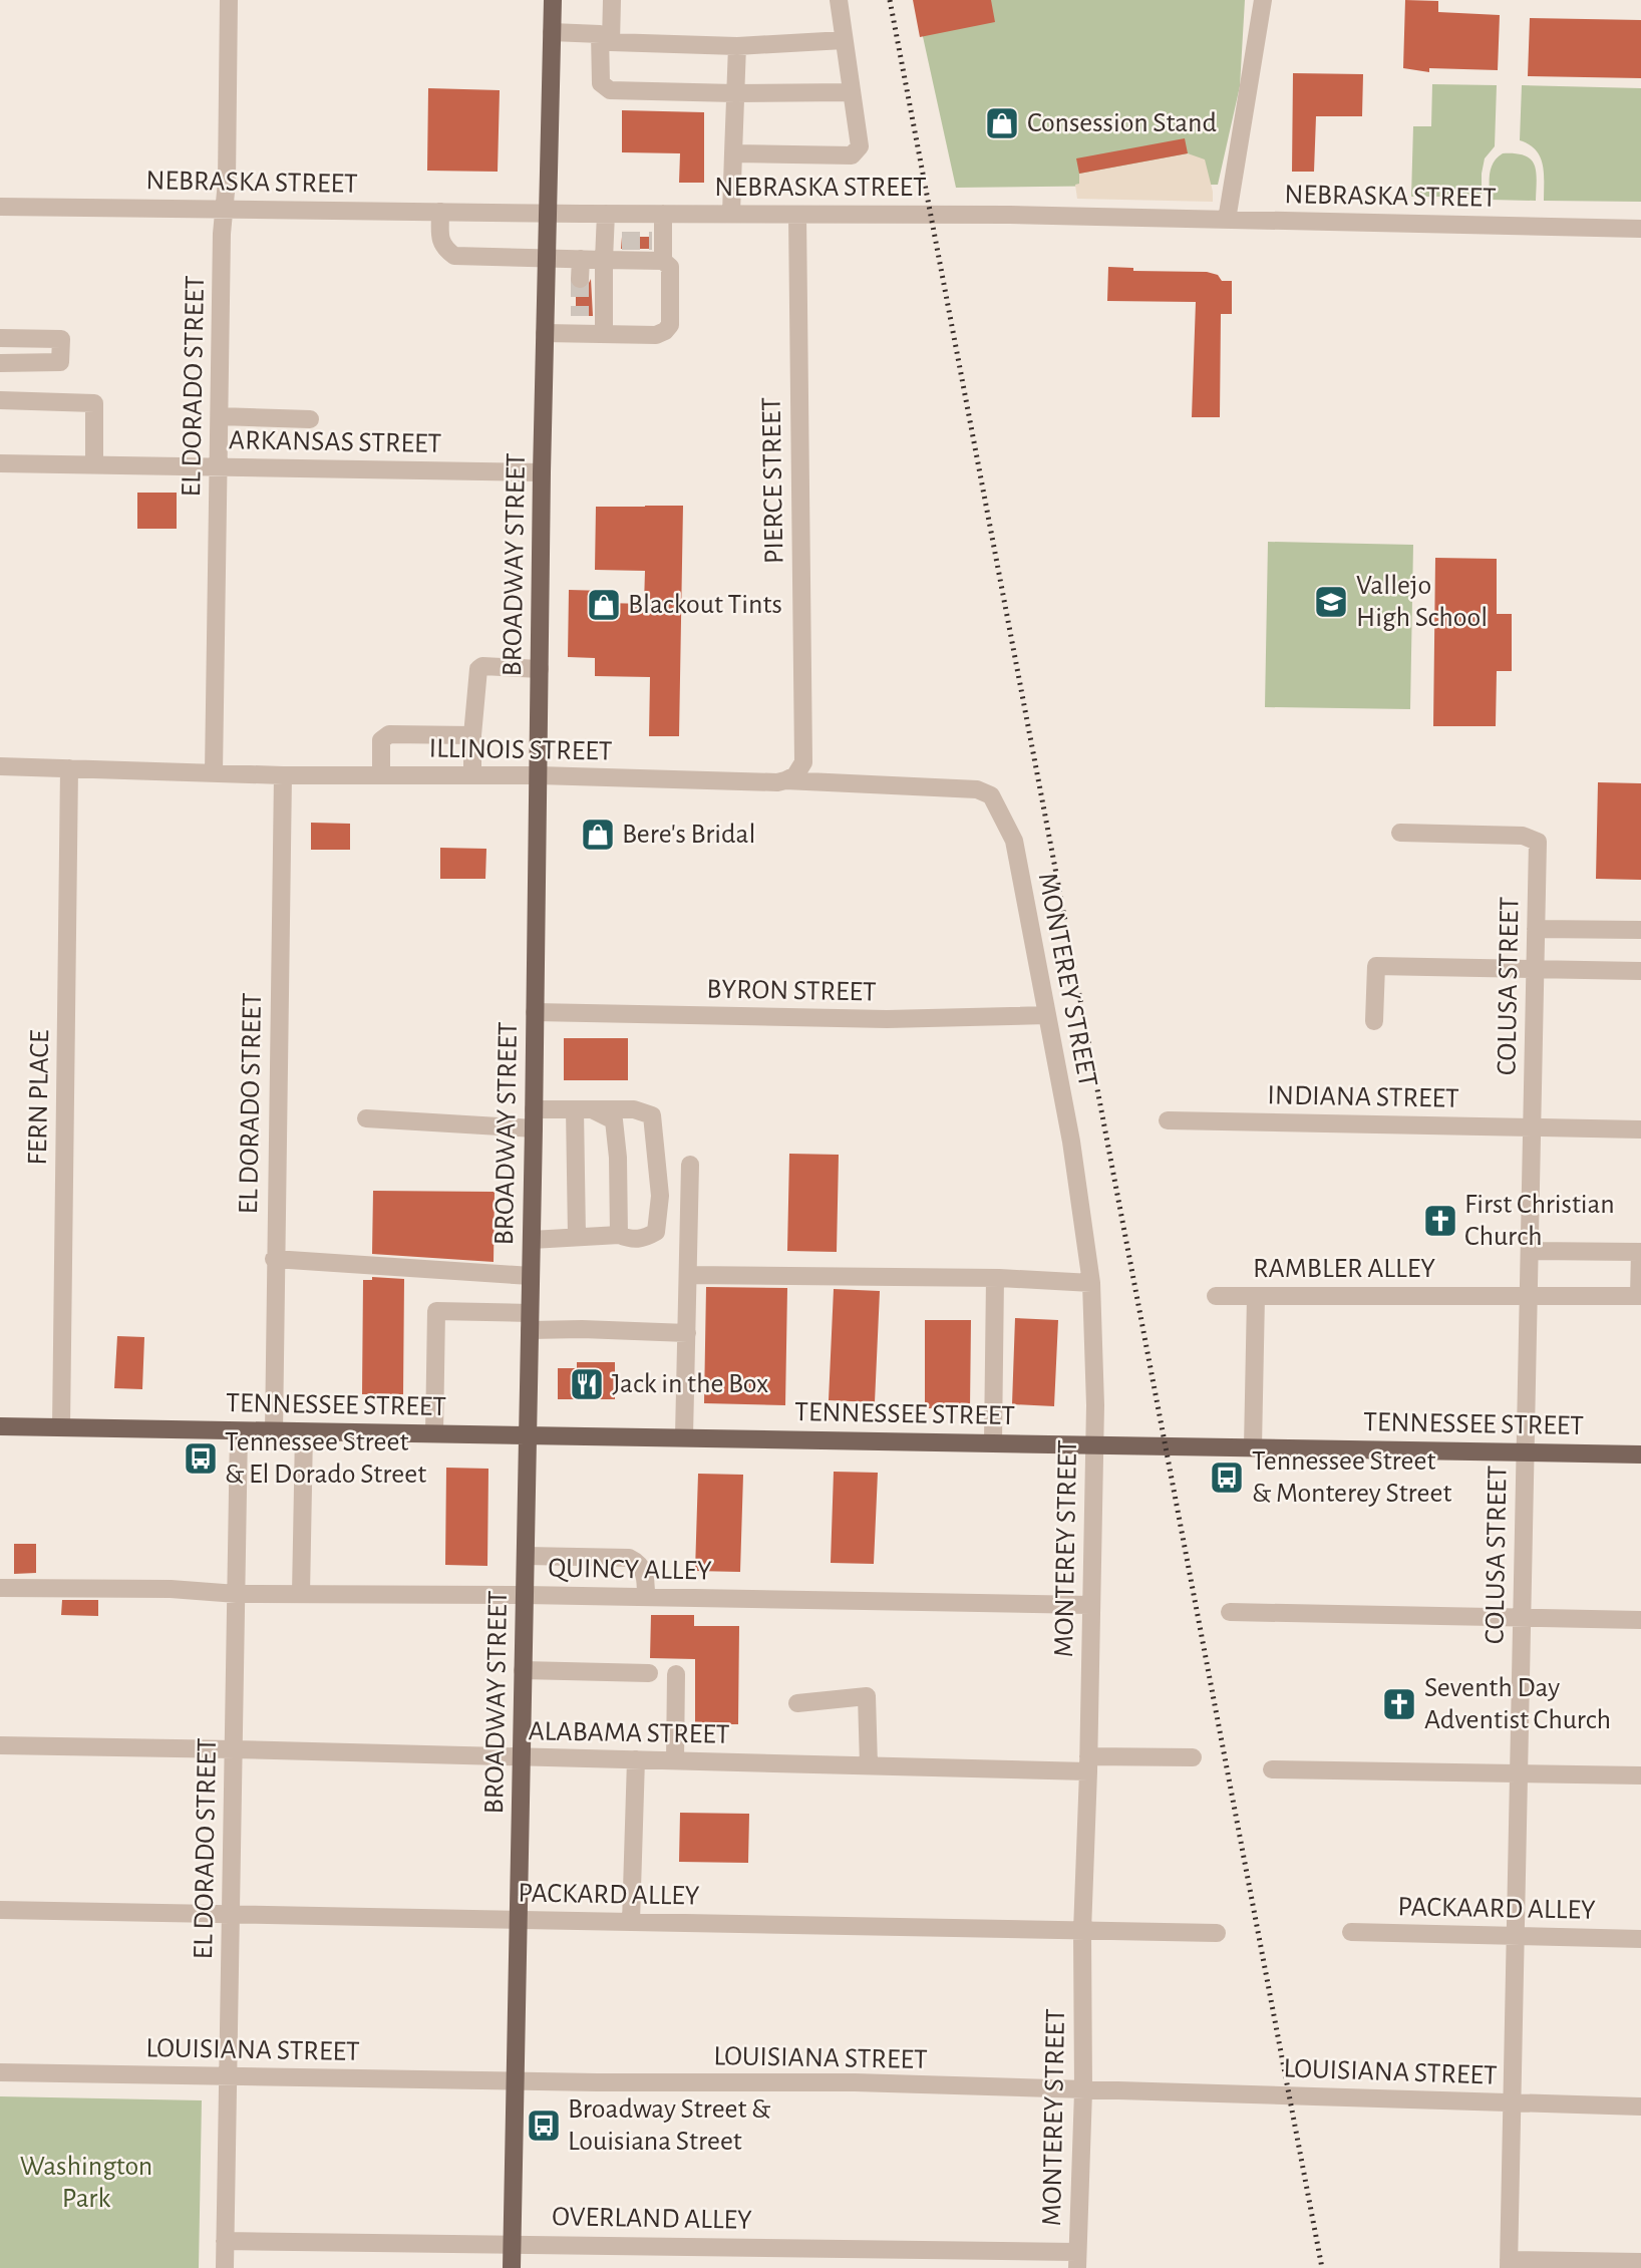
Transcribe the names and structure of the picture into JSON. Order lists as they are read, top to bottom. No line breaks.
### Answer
{"streets":{"main road":["BROADWAY STREET","TENNESSEE STREET"],"street":["NEBRASKA STREET","EL DORADO STREET","ARKANSAS STREET","PIERCE STREET","ILLINOIS STREET","MONTEREY STREET","COLUSA STREET","BYRON STREET","FERN PLACE","INDIANA STREET","RAMBLER ALLEY","QUINCY ALLEY","ALABAMA STREET","PACKARD ALLEY","PACKAARD ALLEY","LOUISIANA STREET","OVERLAND ALLEY"]},"crossings":[["NEBRASKA STREET","EL DORADO STREET"],["NEBRASKA STREET","PIERCE STREET"],["NEBRASKA STREET","BROADWAY STREET"],["EL DORADO STREET","ARKANSAS STREET"],["EL DORADO STREET","ILLINOIS STREET"],["EL DORADO STREET","TENNESSEE STREET"],["EL DORADO STREET","QUINCY ALLEY"],["EL DORADO STREET","ALABAMA STREET"],["EL DORADO STREET","PACKARD ALLEY"],["EL DORADO STREET","LOUISIANA STREET"],["EL DORADO STREET","OVERLAND ALLEY"],["ARKANSAS STREET","BROADWAY STREET"],["PIERCE STREET","ILLINOIS STREET"],["BROADWAY STREET","ILLINOIS STREET"],["BROADWAY STREET","BYRON STREET"],["BROADWAY STREET","TENNESSEE STREET"],["BROADWAY STREET","QUINCY ALLEY"],["BROADWAY STREET","ALABAMA STREET"],["BROADWAY STREET","PACKARD ALLEY"],["BROADWAY STREET","LOUISIANA STREET"],["BROADWAY STREET","OVERLAND ALLEY"],["ILLINOIS STREET","MONTEREY STREET"],["ILLINOIS STREET","FERN PLACE"],["MONTEREY STREET","BYRON STREET"],["MONTEREY STREET","TENNESSEE STREET"],["MONTEREY STREET","QUINCY ALLEY"],["MONTEREY STREET","ALABAMA STREET"],["MONTEREY STREET","PACKARD ALLEY"],["MONTEREY STREET","LOUISIANA STREET"],["MONTEREY STREET","OVERLAND ALLEY"],["COLUSA STREET","INDIANA STREET"],["COLUSA STREET","RAMBLER ALLEY"],["COLUSA STREET","TENNESSEE STREET"],["COLUSA STREET","PACKAARD ALLEY"],["COLUSA STREET","LOUISIANA STREET"],["FERN PLACE","TENNESSEE STREET"]],"parks":["Washington Park"],"places":{"shop":["Consession Stand","Blackout Tints","Bere's Bridal"],"school or university":["Vallejo High School"],"church":["First Christian Church","Seventh Day Adventist Church"],"restaurant":["Jack in the Box"],"bus stop":["Tennessee Street & El Dorado Street","Tennessee Street & Monterey Street","Broadway Street & Louisiana Street"]}}
